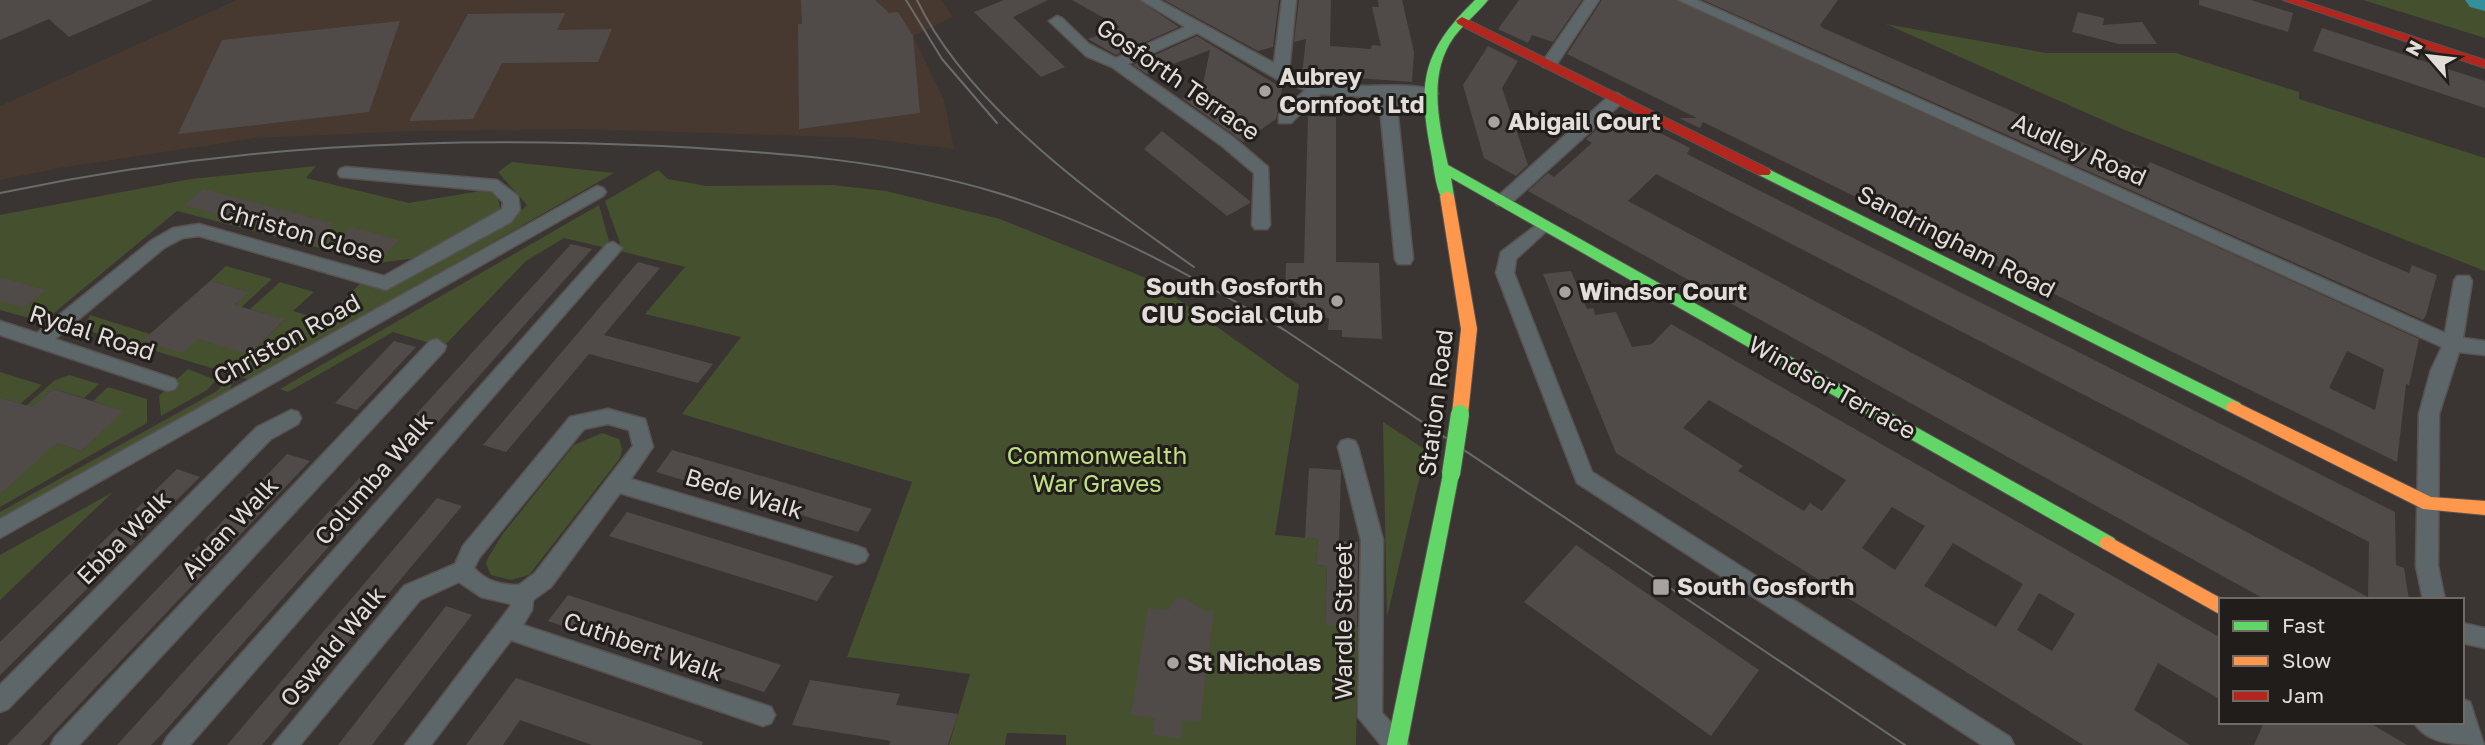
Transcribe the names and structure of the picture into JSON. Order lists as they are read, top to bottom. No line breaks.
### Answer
{"streets":{"street":["Gosforth Terrace","Audley Road","Christon Close","Sandringham Road","Rydal Road","Christon Road","Windsor Terrace","Station Road","Columba Walk","Bede Walk","Aidan Walk","Ebba Walk","Wardle Street","Oswald Walk","Cuthbert Walk"]},"crossings":[["Christon Close","Rydal Road"],["Sandringham Road","Station Road"],["Windsor Terrace","Station Road"],["Station Road","Wardle Street"]],"parks":["Commonwealth War Graves"],"places":{"other":["Aubrey Cornfoot Ltd","Abigail Court","Windsor Court","South Gosforth CIU Social Club","St Nicholas"],"transit":["South Gosforth"]},"legend":["Fast","Slow","Jam"],"north":"top left"}
